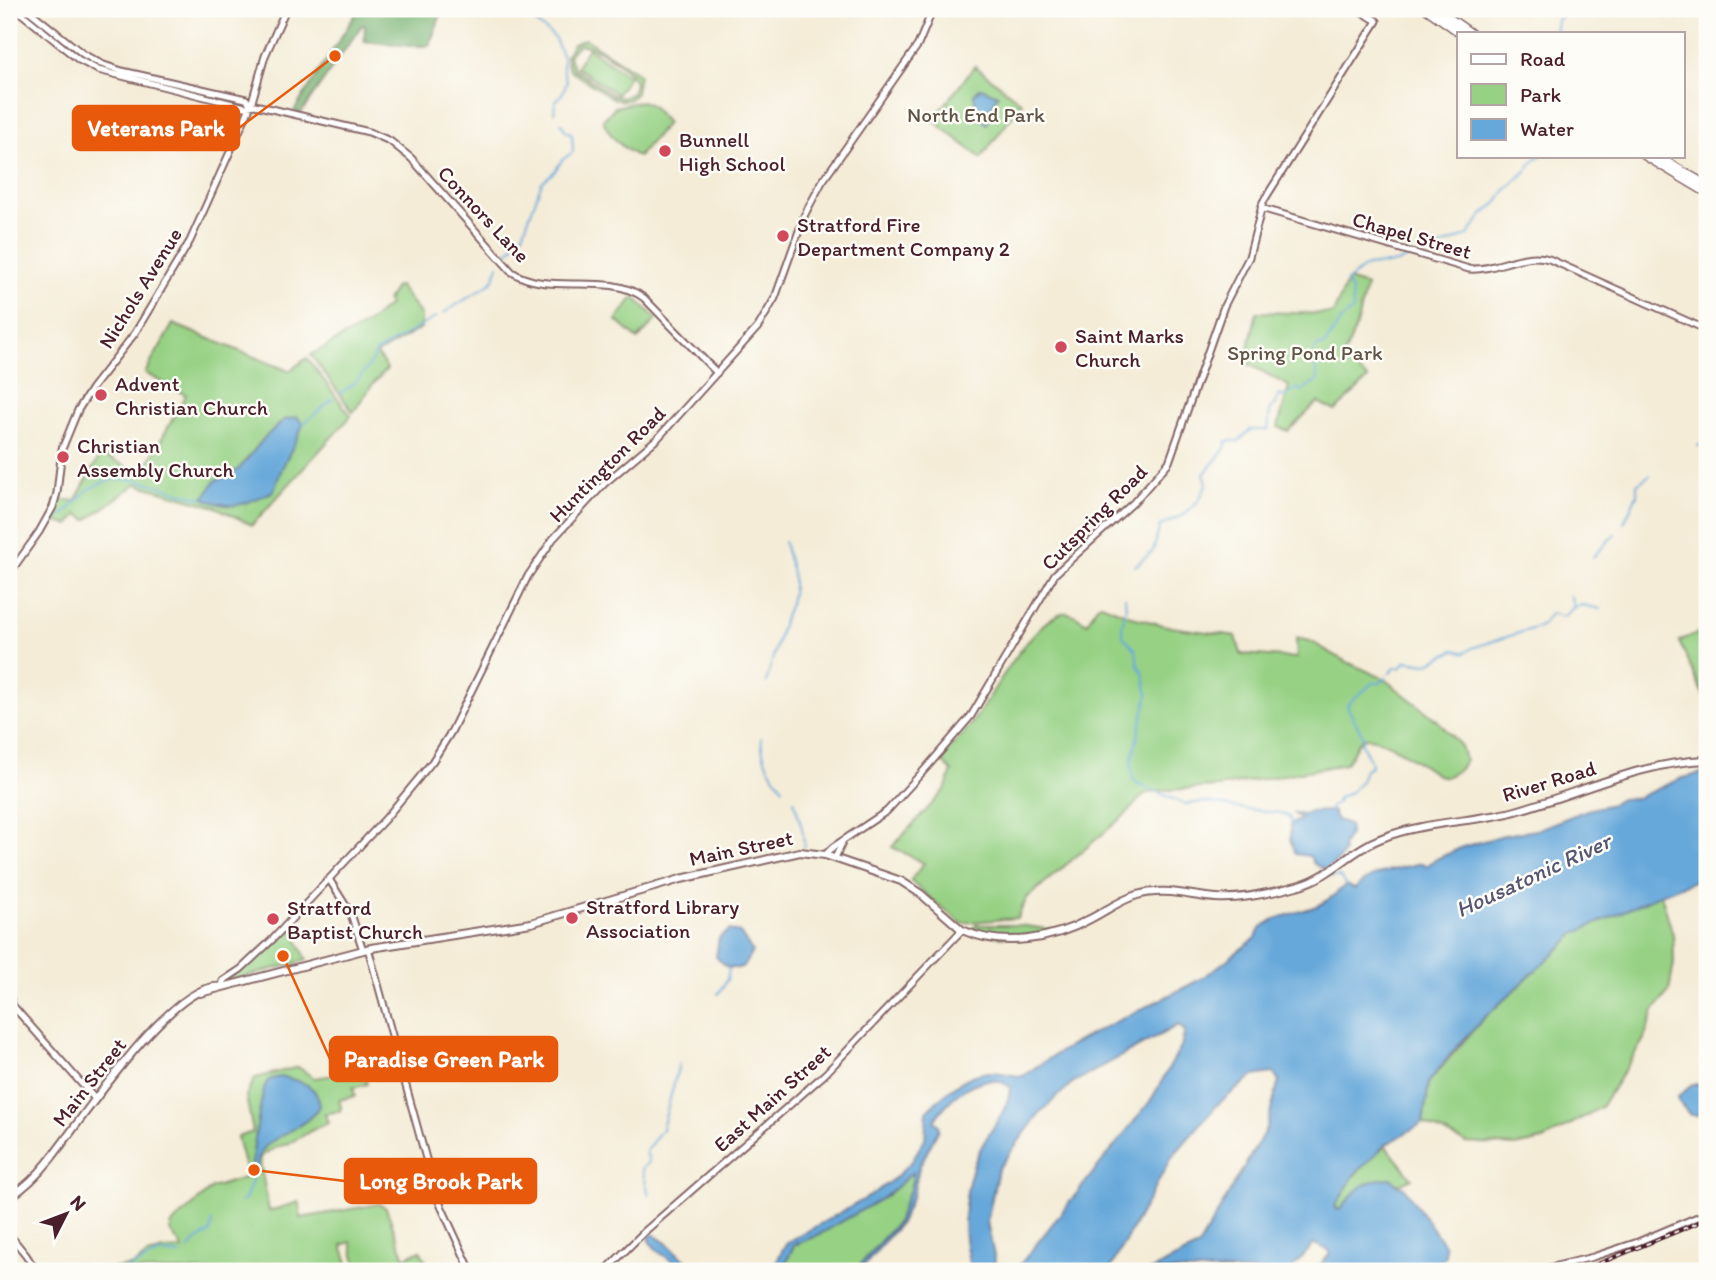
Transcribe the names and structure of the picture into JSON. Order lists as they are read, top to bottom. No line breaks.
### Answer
{"streets":{"main road":["River Road","Main Street"],"street":["Connors Lane","Chapel Street","Nichols Avenue","Huntington Road","Cutspring Road","East Main Street"]},"crossings":[["Connors Lane","Nichols Avenue"],["Connors Lane","Huntington Road"],["Chapel Street","Cutspring Road"],["Huntington Road","Main Street"],["Cutspring Road","Main Street"],["River Road","Main Street"],["Main Street","East Main Street"]],"water":["Housatonic River"],"parks":["North End Park","Spring Pond Park"],"places":["Veterans Park","Bunnell High School","Stratford Fire Department Company 2","Saint Marks Church","Advent Christian Church","Christian Assembly Church","Stratford Library Association","Stratford Baptist Church","Paradise Green Park","Long Brook Park"],"legend":["Road","Park","Water"],"north":"top right"}
